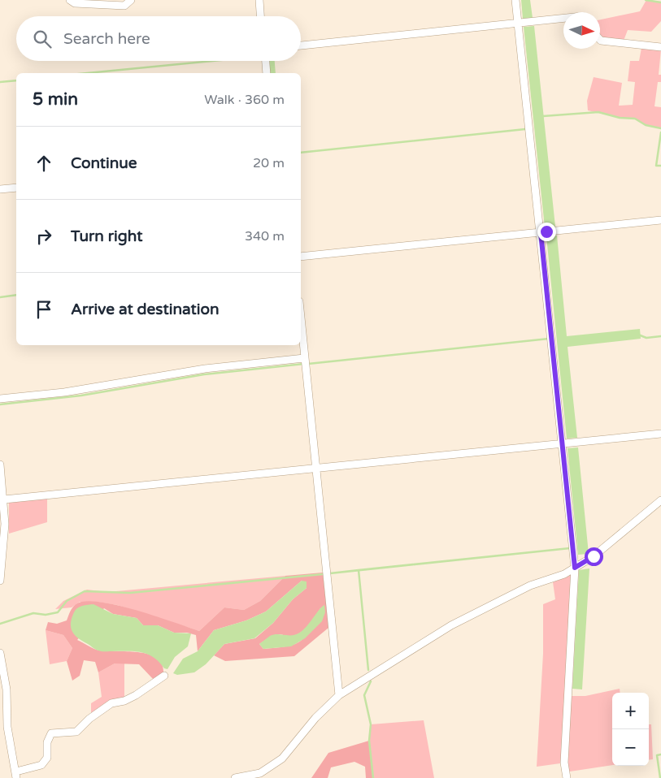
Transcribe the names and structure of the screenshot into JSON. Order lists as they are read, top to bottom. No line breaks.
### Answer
{"north":"right","page":{"search":"Search here","heading":["5 min","Walk · 360 m"],"list":[["Continue","20 m"],["Turn right","340 m"],"Arrive at destination"],"map_buttons":["+","−"]}}
